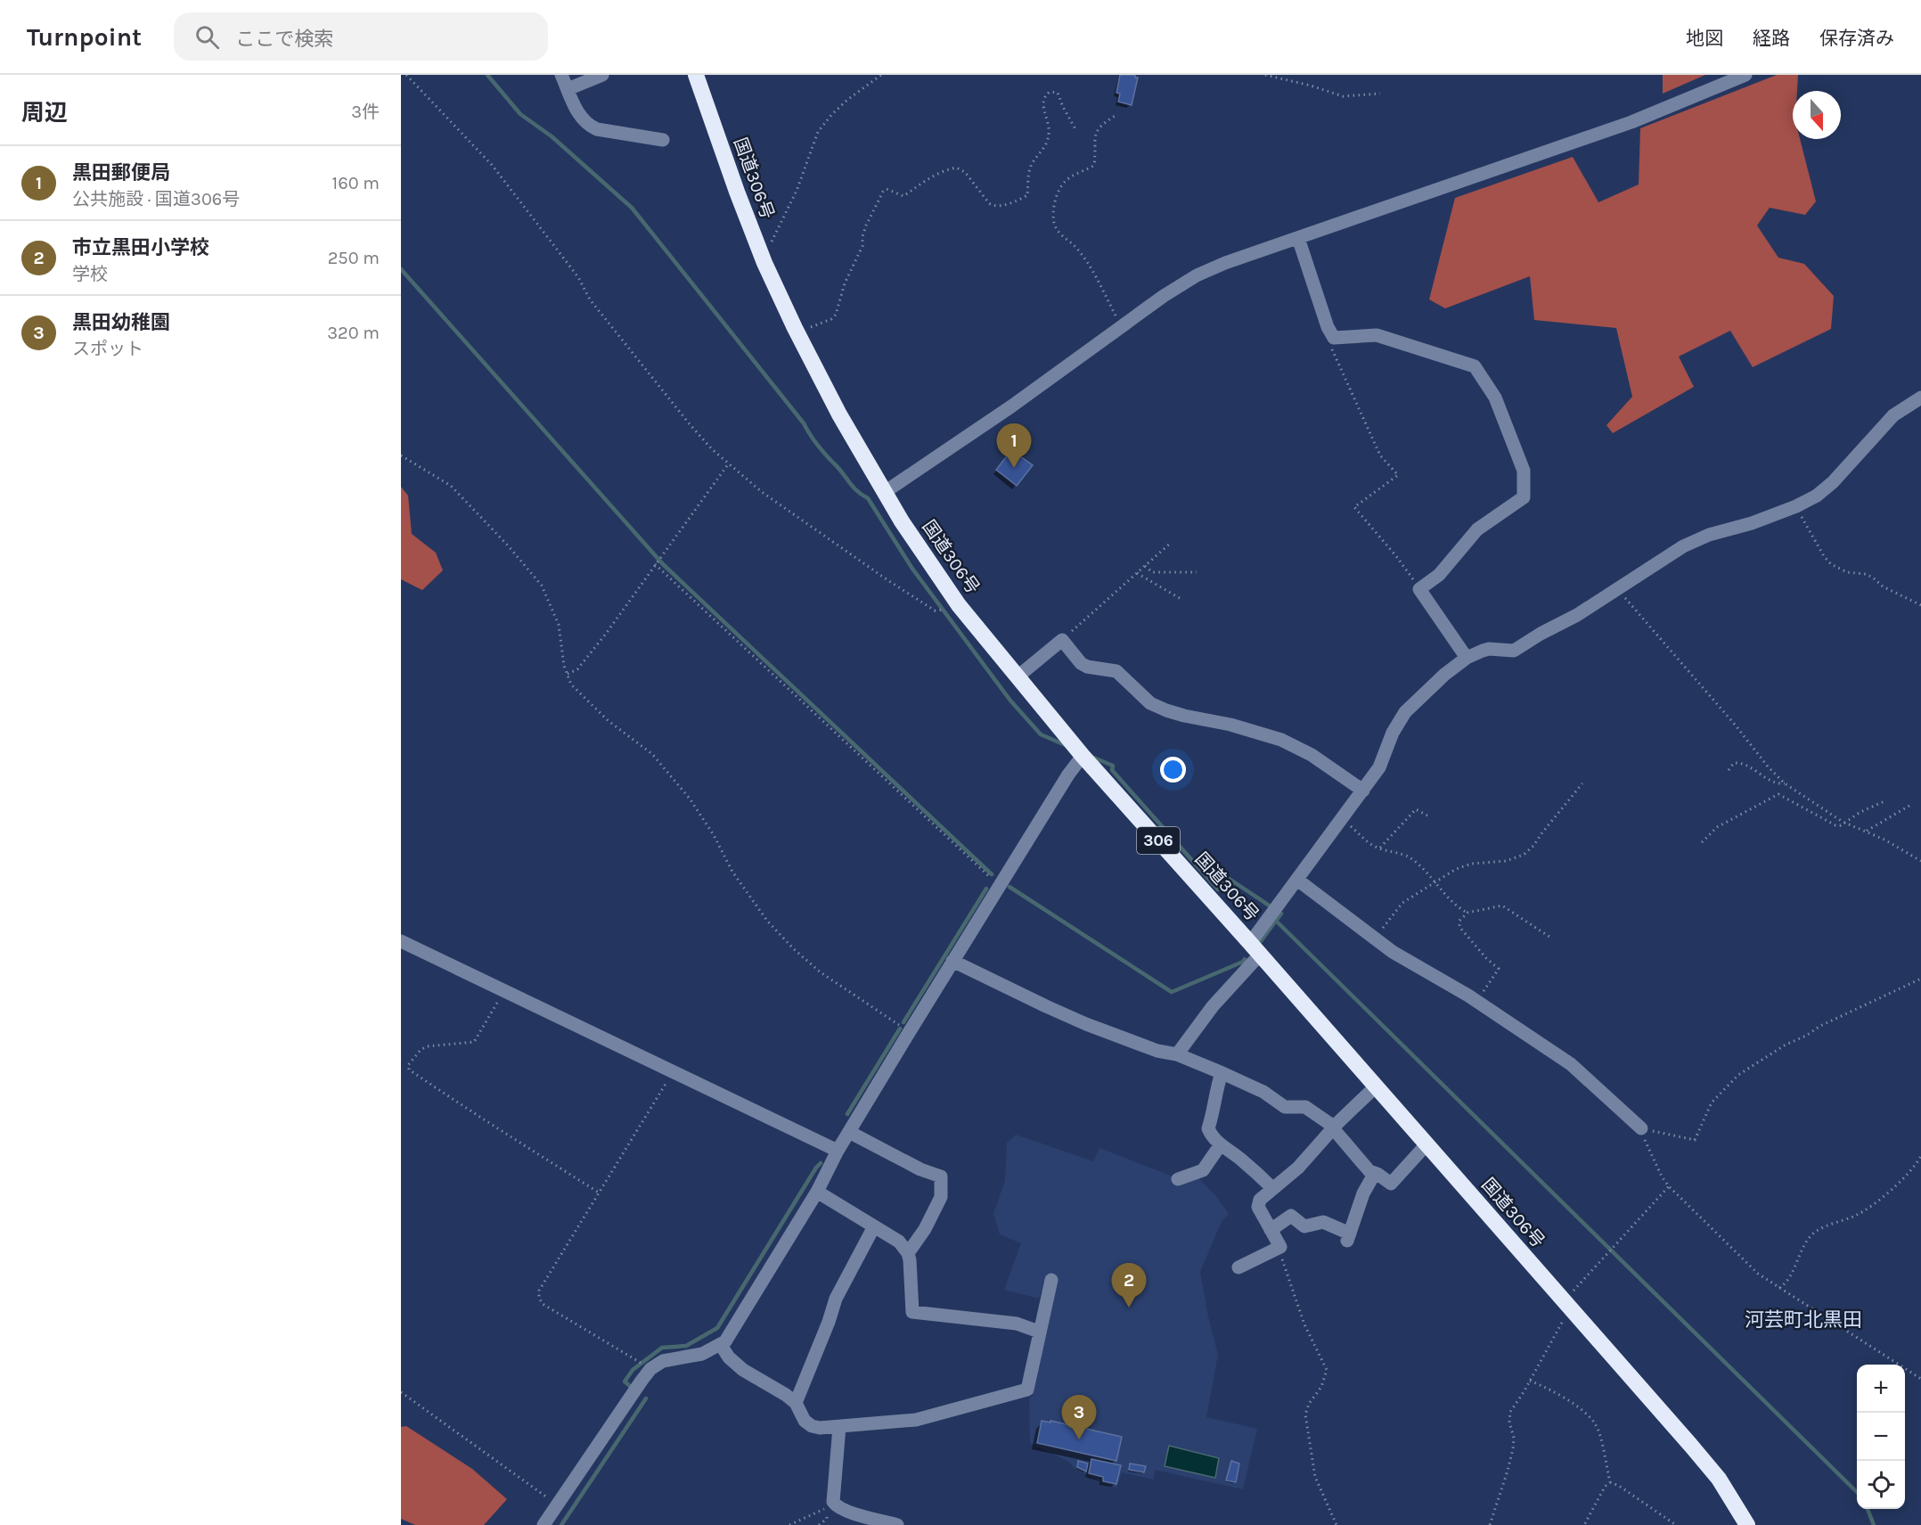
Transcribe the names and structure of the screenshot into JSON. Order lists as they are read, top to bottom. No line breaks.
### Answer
{"streets":{"highway":["国道306号","306"]},"districts":["河芸町北黒田"],"north":"bottom","page":{"header":"Turnpoint","search":"ここで検索","nav":["地図","経路","保存済み"],"heading":["周辺","3件"],"list":[{"mark":"1","name":"黒田郵便局","note":"公共施設 · 国道306号","value":"160 m"},{"mark":"2","name":"市立黒田小学校","note":"学校","value":"250 m"},{"mark":"3","name":"黒田幼稚園","note":"スポット","value":"320 m"}],"pins":["1","2","3"],"map_buttons":["+","−"]}}
